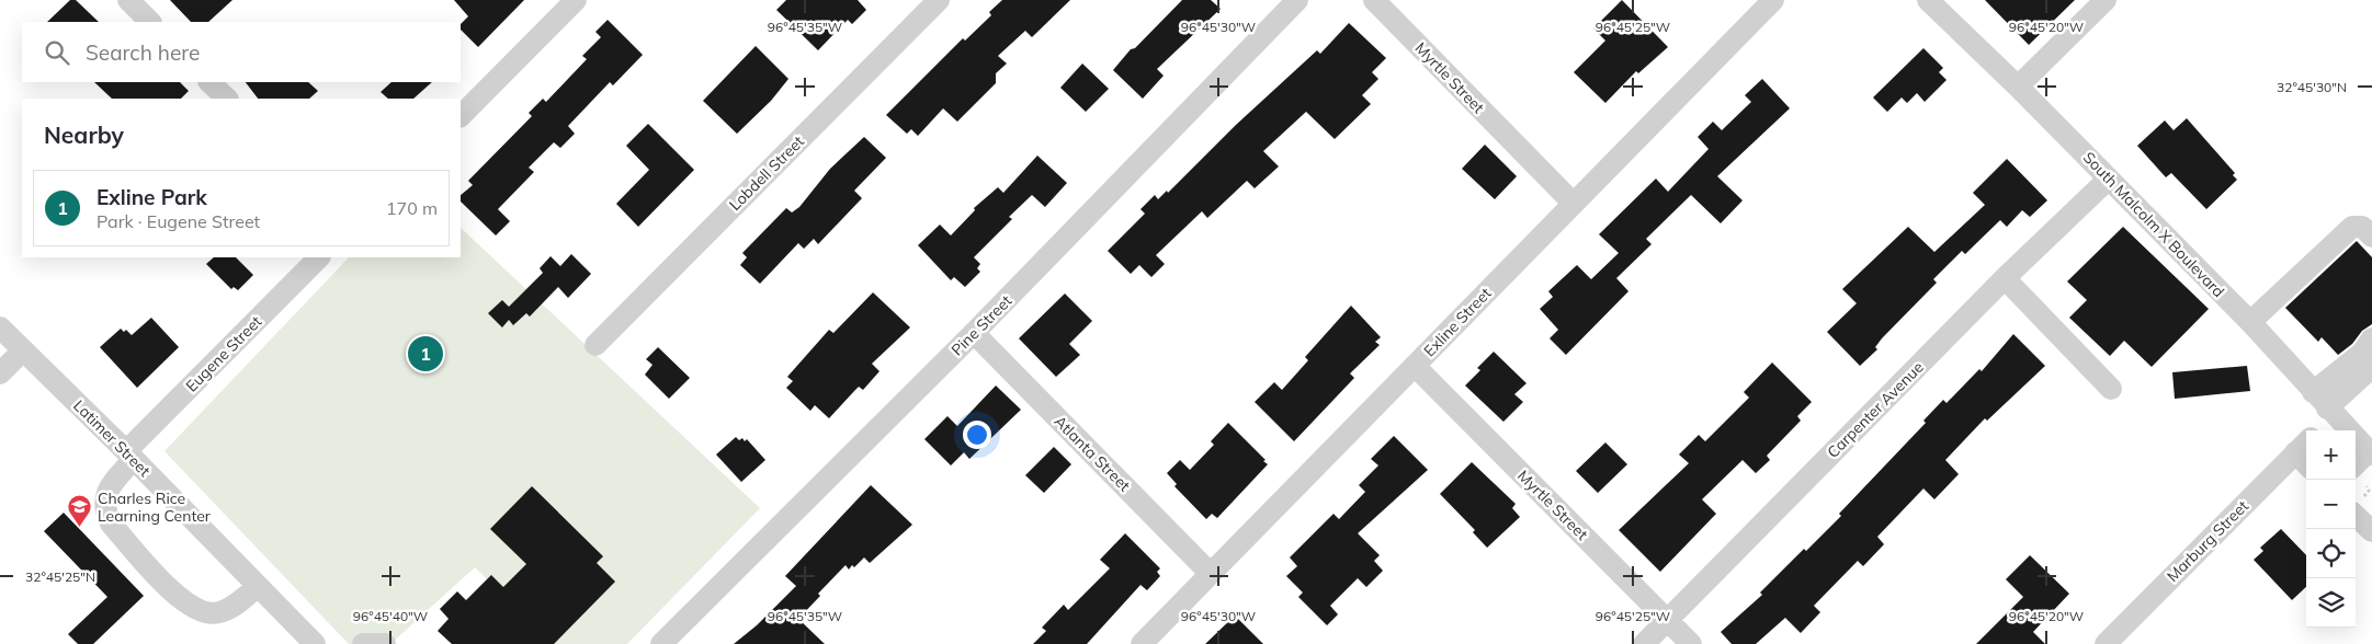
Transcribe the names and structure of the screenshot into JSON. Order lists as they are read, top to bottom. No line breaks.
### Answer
{"streets":{"street":["Myrtle Street","Lobdell Street","South Malcolm X Boulevard","Exline Street","Pine Street","Eugene Street","Carpenter Avenue","Latimer Street","Atlanta Street","Marburg Street"]},"crossings":[["Myrtle Street","Exline Street"],["Myrtle Street","Carpenter Avenue"],["South Malcolm X Boulevard","Carpenter Avenue"],["Exline Street","Atlanta Street"],["Pine Street","Atlanta Street"],["Eugene Street","Latimer Street"]],"places":{"school or university":["Charles Rice Learning Center"]},"page":{"search":"Search here","heading":"Nearby","list":[{"mark":"1","name":"Exline Park","note":"Park · Eugene Street","value":"170 m"}],"pins":"1","map_buttons":["+","−"]},"coordinates":["96°45'35\"W","96°45'30\"W","96°45'25\"W","96°45'20\"W","32°45'30\"N","32°45'25\"N","96°45'40\"W"]}
